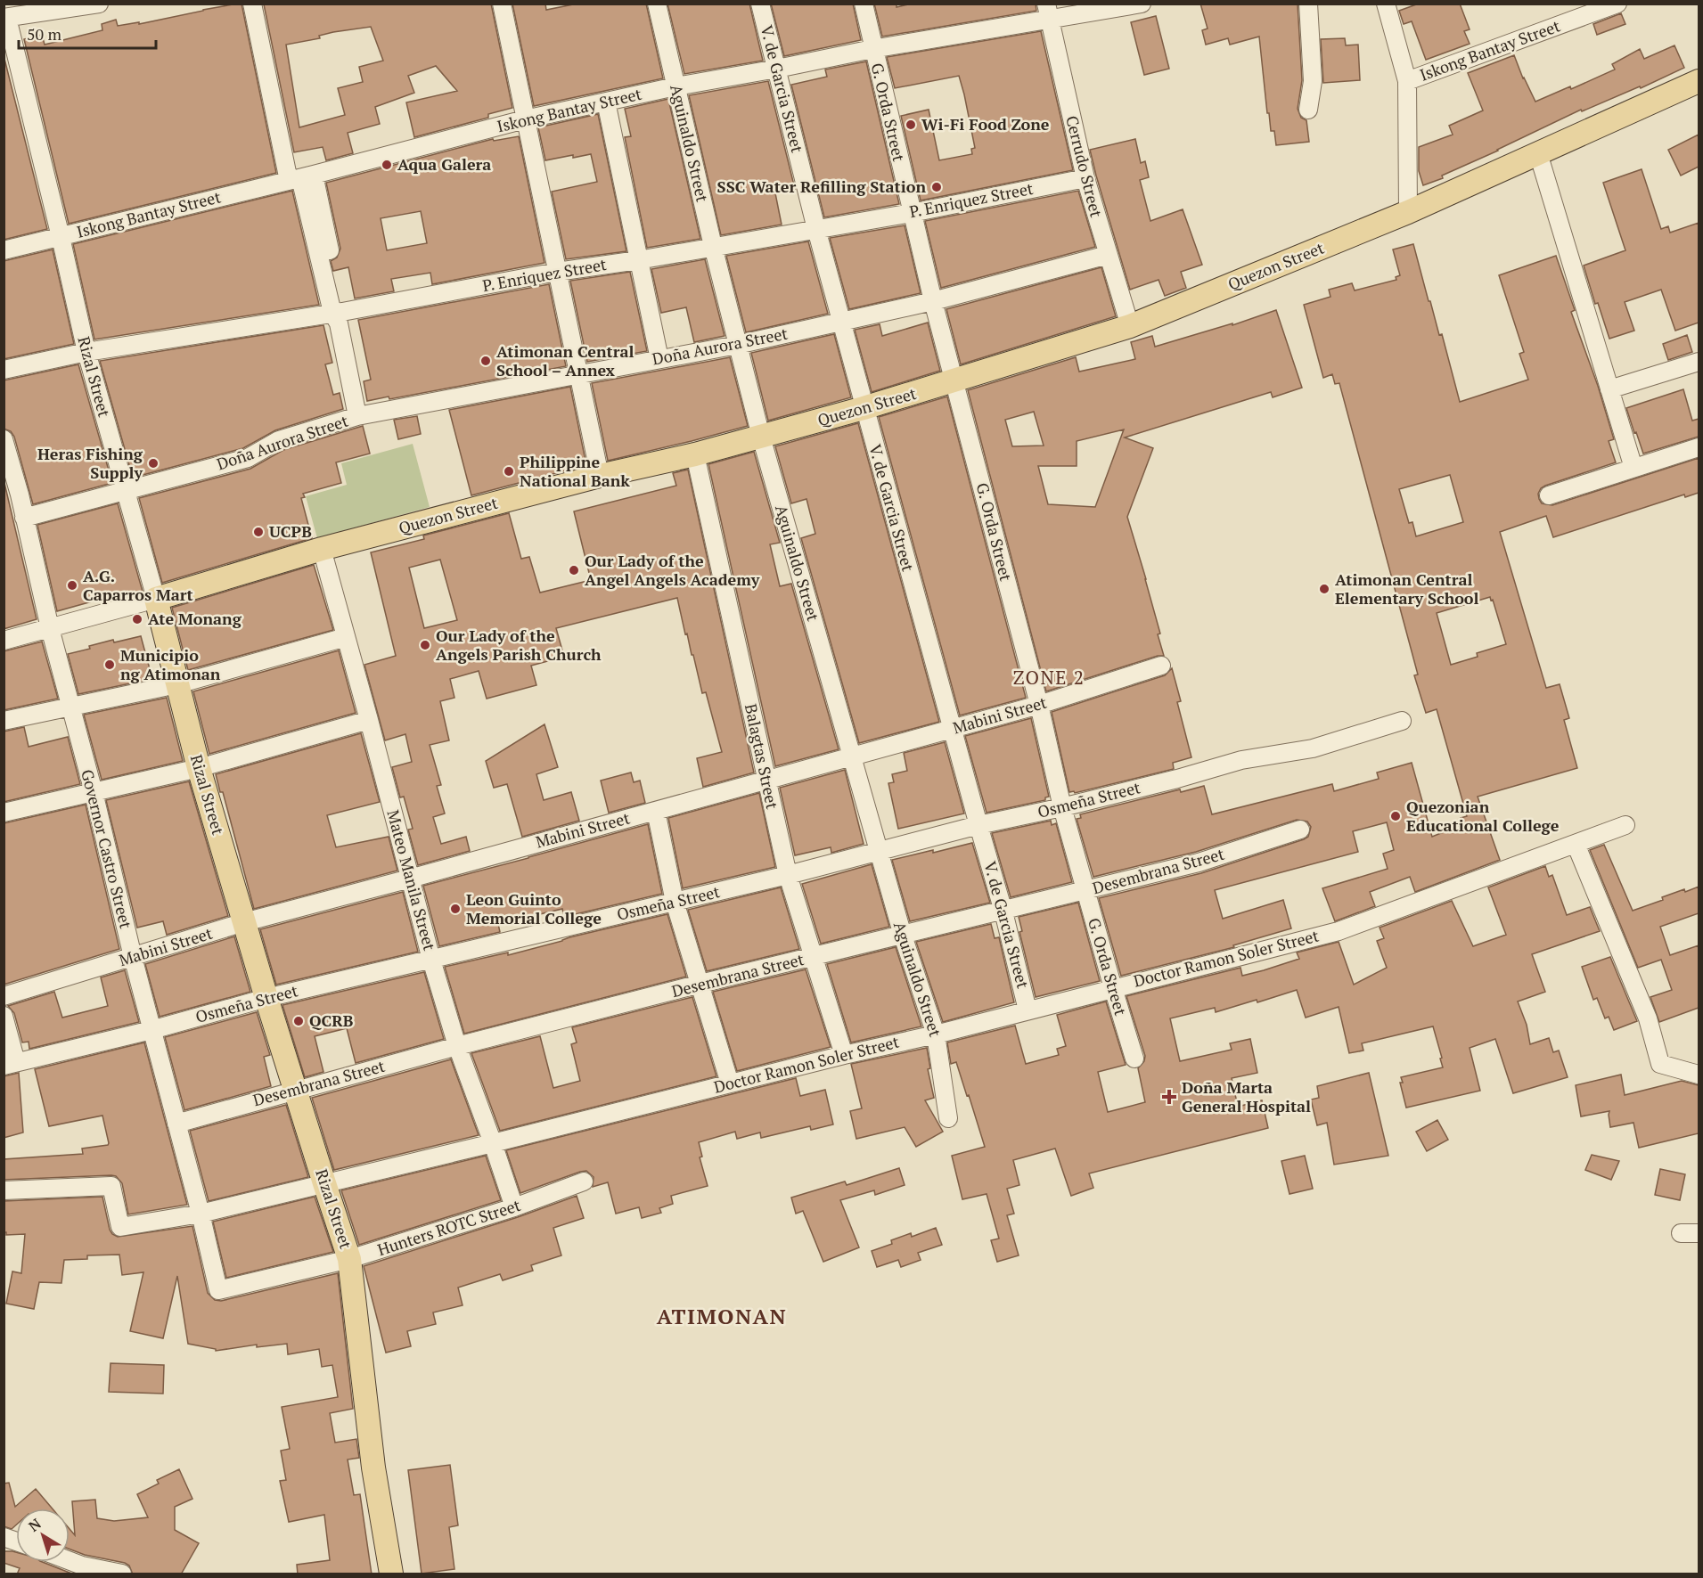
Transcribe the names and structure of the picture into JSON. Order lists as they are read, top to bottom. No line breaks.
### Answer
{"streets":{"main road":["Quezon Street","Rizal Street"],"street":["Iskong Bantay Street","V. de Garcia Street","G. Orda Street","Aguinaldo Street","Cerrudo Street","P. Enriquez Street","Doña Aurora Street","Mabini Street","Balagtas Street","Osmeña Street","Governor Castro Street","Desembrana Street","Mateo Manila Street","Doctor Ramon Soler Street","Hunters ROTC Street"]},"crossings":[["Iskong Bantay Street","V. de Garcia Street"],["Iskong Bantay Street","G. Orda Street"],["Iskong Bantay Street","Aguinaldo Street"],["Iskong Bantay Street","Cerrudo Street"],["Iskong Bantay Street","Rizal Street"],["V. de Garcia Street","P. Enriquez Street"],["V. de Garcia Street","Quezon Street"],["V. de Garcia Street","Doña Aurora Street"],["V. de Garcia Street","Mabini Street"],["V. de Garcia Street","Osmeña Street"],["V. de Garcia Street","Desembrana Street"],["V. de Garcia Street","Doctor Ramon Soler Street"],["G. Orda Street","P. Enriquez Street"],["G. Orda Street","Quezon Street"],["G. Orda Street","Doña Aurora Street"],["G. Orda Street","Mabini Street"],["G. Orda Street","Osmeña Street"],["G. Orda Street","Desembrana Street"],["G. Orda Street","Doctor Ramon Soler Street"],["Aguinaldo Street","P. Enriquez Street"],["Aguinaldo Street","Quezon Street"],["Aguinaldo Street","Doña Aurora Street"],["Aguinaldo Street","Mabini Street"],["Aguinaldo Street","Osmeña Street"],["Aguinaldo Street","Desembrana Street"],["Aguinaldo Street","Doctor Ramon Soler Street"],["Cerrudo Street","P. Enriquez Street"],["Cerrudo Street","Quezon Street"],["Cerrudo Street","Doña Aurora Street"],["P. Enriquez Street","Rizal Street"],["Quezon Street","Rizal Street"],["Quezon Street","Balagtas Street"],["Quezon Street","Governor Castro Street"],["Quezon Street","Mateo Manila Street"],["Doña Aurora Street","Rizal Street"],["Doña Aurora Street","Governor Castro Street"],["Rizal Street","Mabini Street"],["Rizal Street","Osmeña Street"],["Rizal Street","Desembrana Street"],["Rizal Street","Doctor Ramon Soler Street"],["Rizal Street","Hunters ROTC Street"],["Mabini Street","Balagtas Street"],["Mabini Street","Governor Castro Street"],["Mabini Street","Mateo Manila Street"],["Balagtas Street","Osmeña Street"],["Balagtas Street","Desembrana Street"],["Balagtas Street","Doctor Ramon Soler Street"],["Osmeña Street","Governor Castro Street"],["Osmeña Street","Mateo Manila Street"],["Governor Castro Street","Desembrana Street"],["Governor Castro Street","Doctor Ramon Soler Street"],["Governor Castro Street","Hunters ROTC Street"],["Desembrana Street","Mateo Manila Street"],["Mateo Manila Street","Doctor Ramon Soler Street"],["Mateo Manila Street","Hunters ROTC Street"]],"districts":["ZONE 2","ATIMONAN"],"places":{"other":["Wi-Fi Food Zone","Aqua Galera","SSC Water Refilling Station","Atimonan Central School – Annex","Heras Fishing Supply","Philippine National Bank","UCPB","Our Lady of the Angel Angels Academy","A.G. Caparros Mart","Atimonan Central Elementary School","Ate Monang","Our Lady of the Angels Parish Church","Municipio ng Atimonan","Quezonian Educational College","Leon Guinto Memorial College","QCRB"],"health":["Doña Marta General Hospital"]},"scale_bar":"50 m","north":"top left"}
